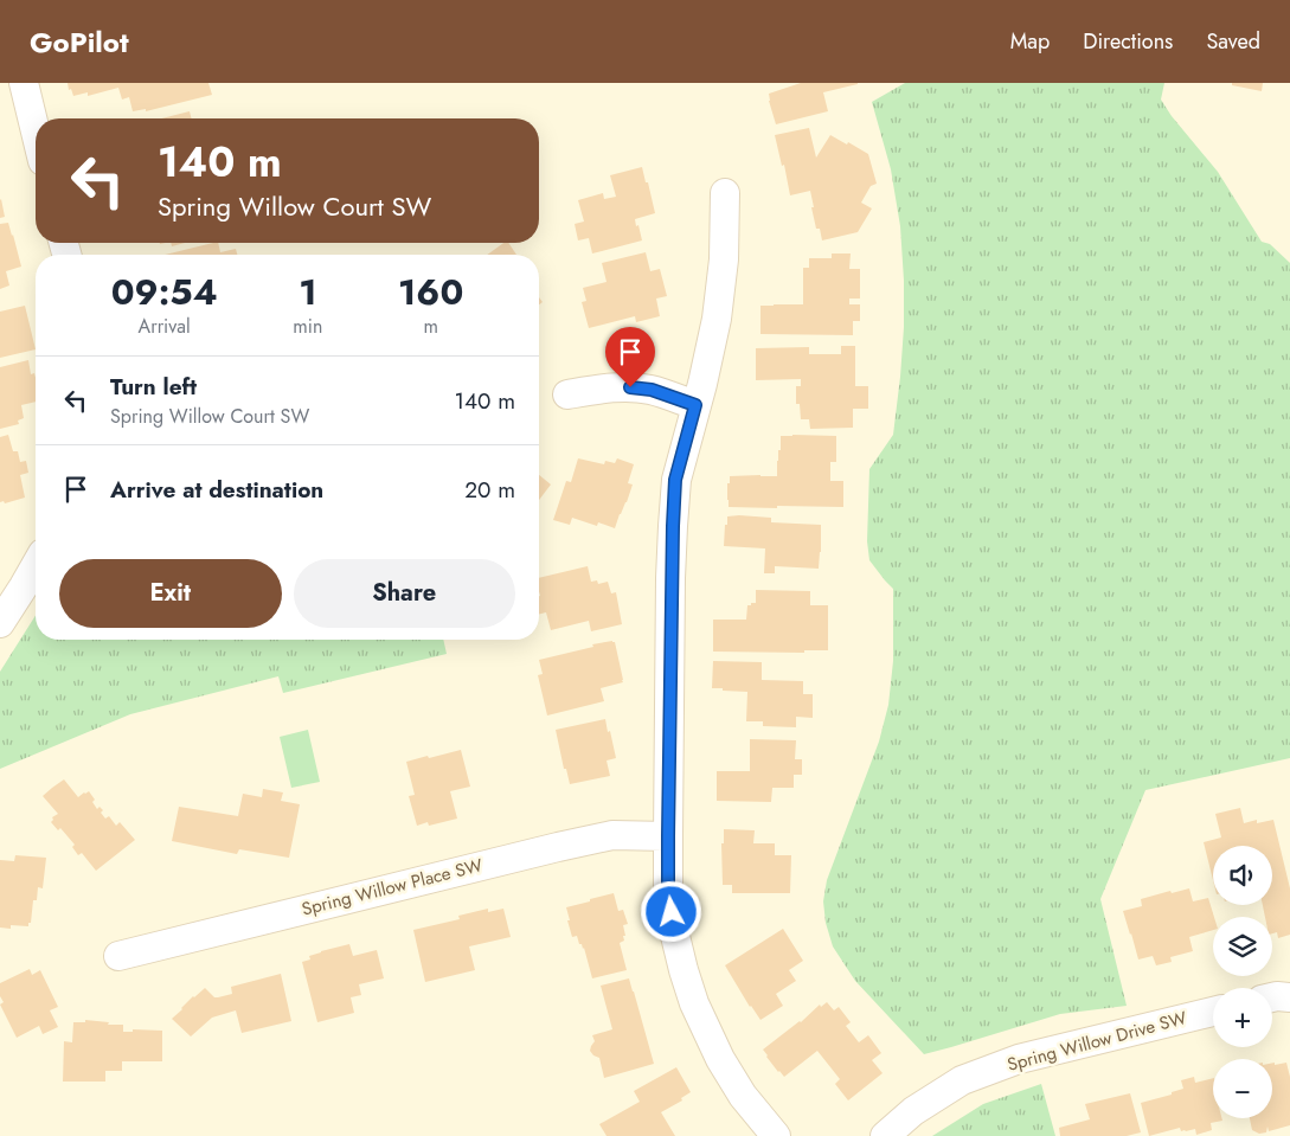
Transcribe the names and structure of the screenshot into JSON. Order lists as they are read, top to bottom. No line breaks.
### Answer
{"streets":{"street":["Spring Willow Place SW","Spring Willow Drive SW"]},"page":{"header":"GoPilot","nav":["Map","Directions","Saved"],"turn":["140 m","Spring Willow Court SW"],"eta":["09:54","Arrival","1","min","160","m"],"list":[{"name":"Turn left","note":"Spring Willow Court SW","value":"140 m"},{"name":"Arrive at destination","value":"20 m"}],"buttons":["Exit","Share"],"map_buttons":["+","−"]}}
